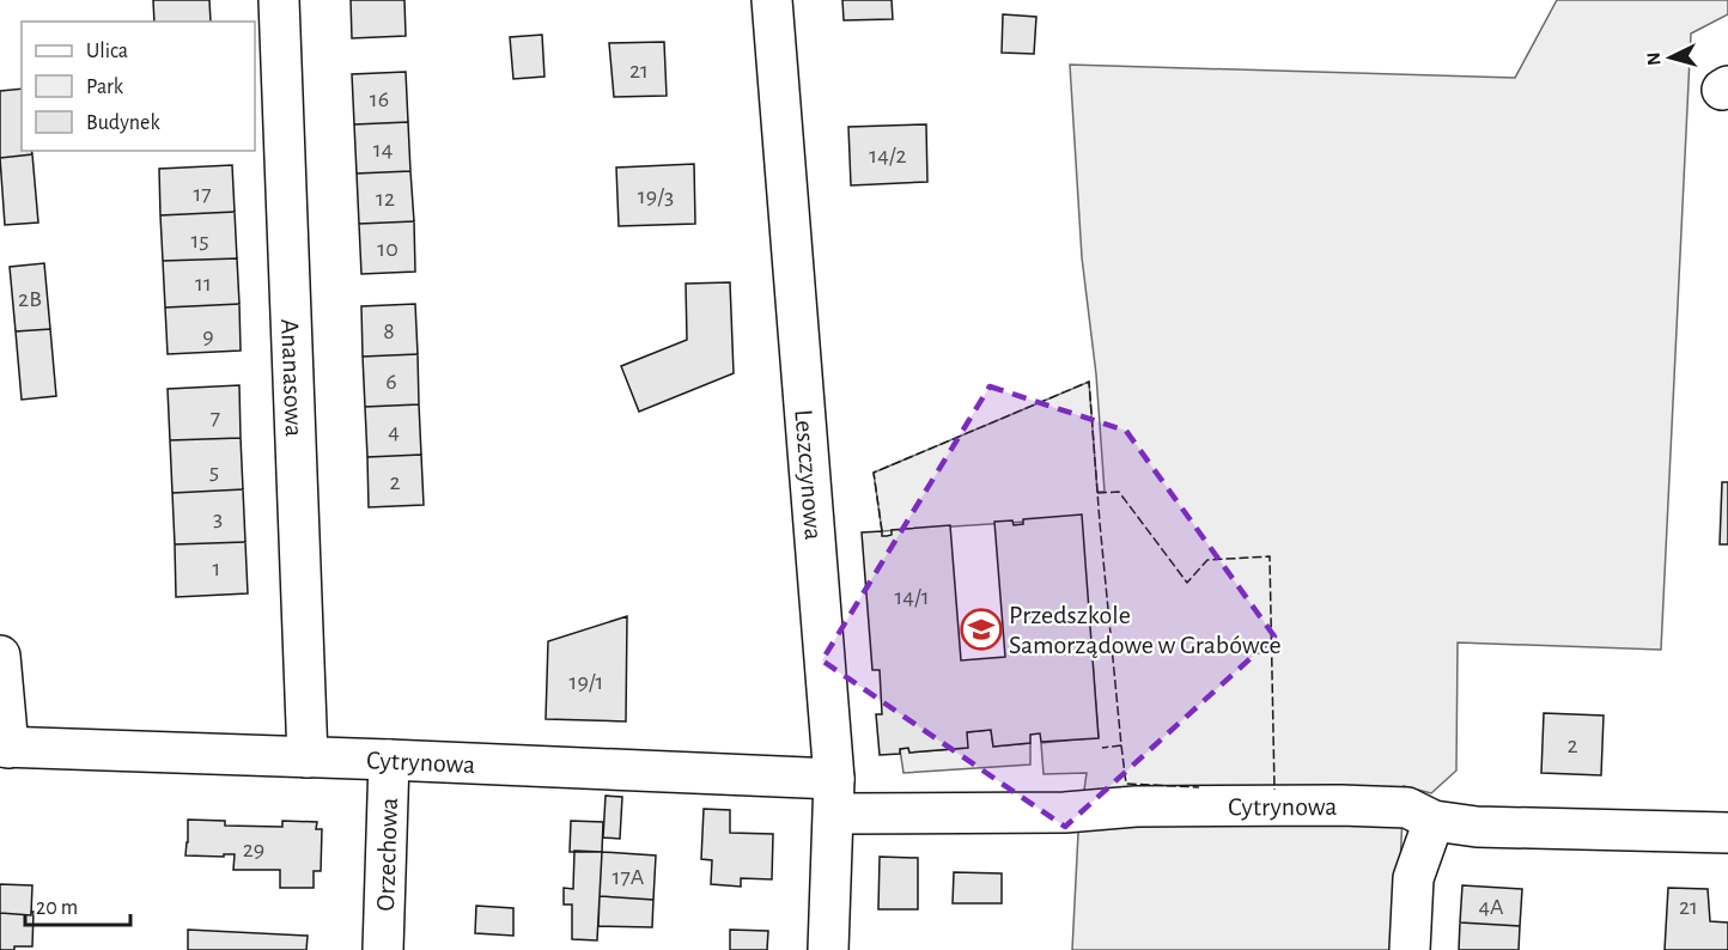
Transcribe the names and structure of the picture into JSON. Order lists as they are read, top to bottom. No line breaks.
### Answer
{"streets":{"street":["Ananasowa","Leszczynowa","Cytrynowa","Orzechowa"]},"crossings":[["Ananasowa","Cytrynowa"],["Leszczynowa","Cytrynowa"],["Cytrynowa","Orzechowa"]],"places":{"school or university":["Przedszkole Samorządowe w Grabówce"]},"house_numbers":["21","16","14","14/2","17","19/3","12","15","10","11","2B","8","9","6","7","4","5","2","3","1","14/1","19/1","2","29","17A","4A","21"],"legend":["Ulica","Park","Budynek"],"scale_bar":"20 m","north":"left"}
